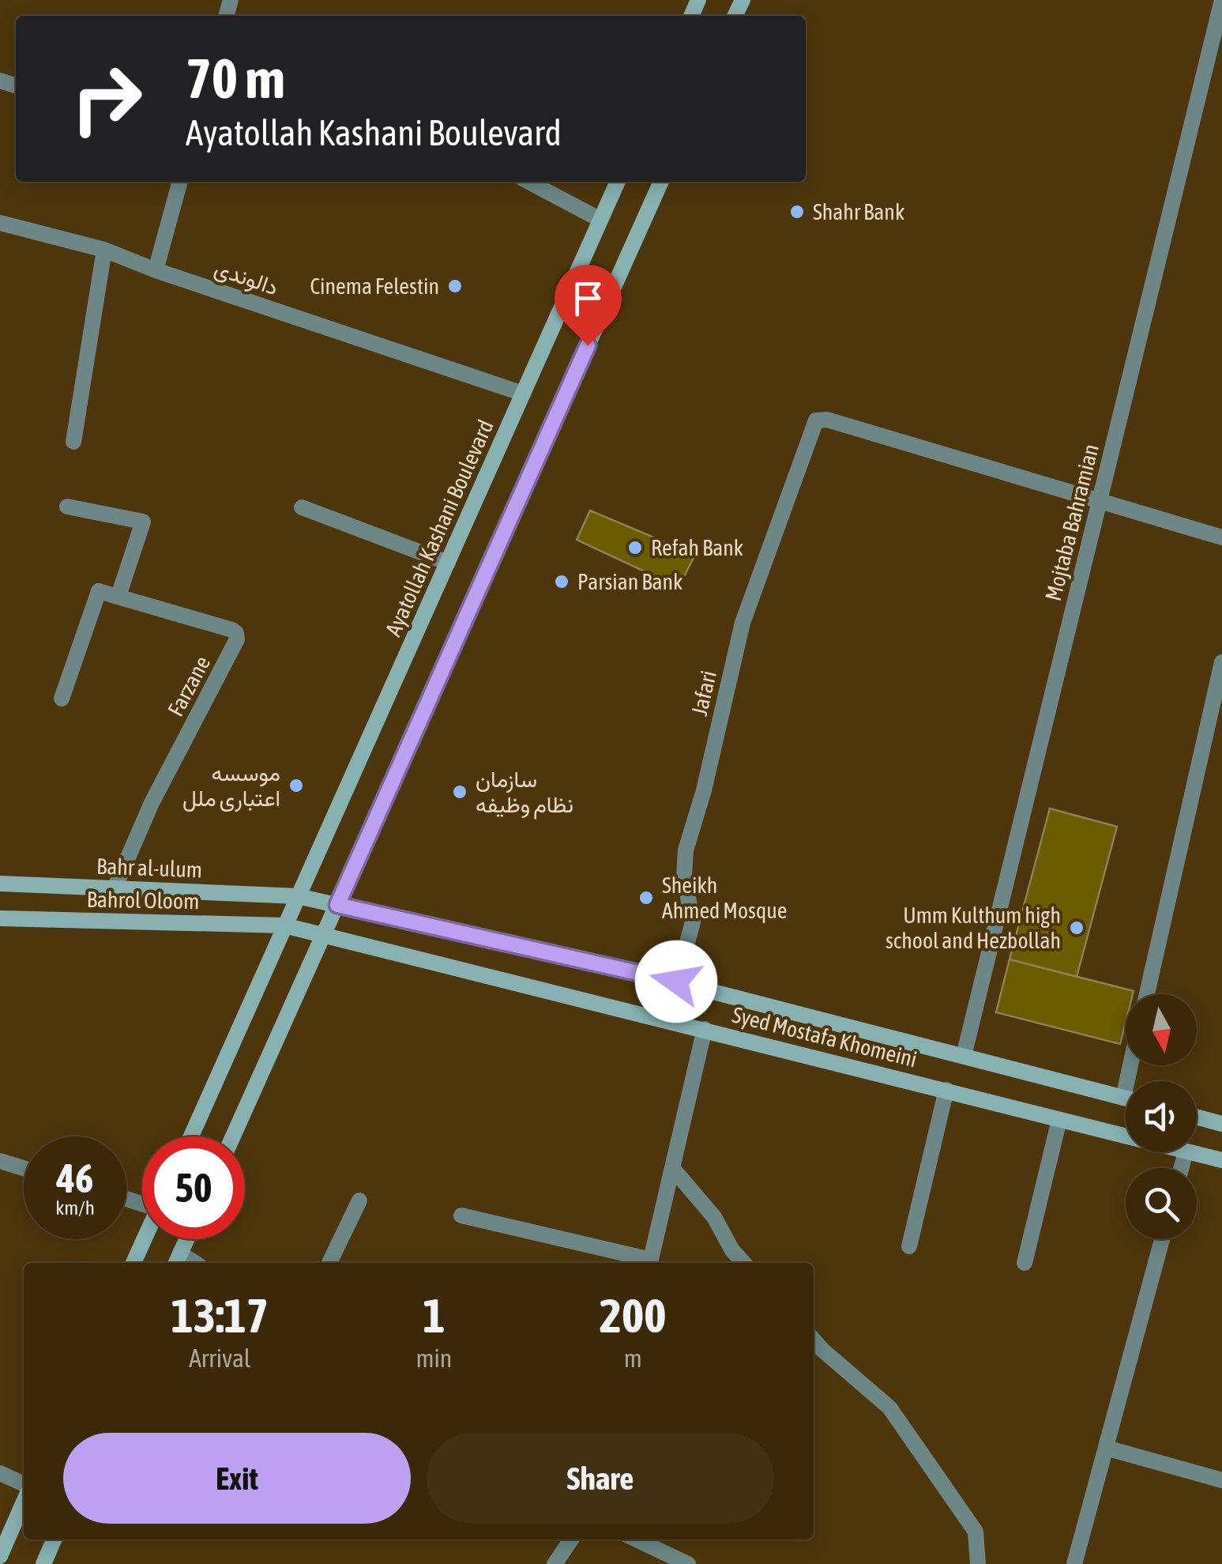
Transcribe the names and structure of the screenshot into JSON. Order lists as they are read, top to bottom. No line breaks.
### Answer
{"streets":{"main road":["Ayatollah Kashani Boulevard","Bahr al-ulum","Bahrol Oloom","Syed Mostafa Khomeini"],"street":["دالوندی","Mojtaba Bahramian","Farzane","Jafari"]},"crossings":[["دالوندی","Ayatollah Kashani Boulevard"],["Mojtaba Bahramian","Jafari"],["Mojtaba Bahramian","Syed Mostafa Khomeini"],["Ayatollah Kashani Boulevard","Bahr al-ulum"],["Ayatollah Kashani Boulevard","Bahrol Oloom"],["Farzane","Bahr al-ulum"],["Jafari","Syed Mostafa Khomeini"],["Bahr al-ulum","Syed Mostafa Khomeini"],["Bahrol Oloom","Syed Mostafa Khomeini"]],"places":["Shahr Bank","Cinema Felestin","Refah Bank","Parsian Bank","موسسه اعتباری ملل","سازمان نظام وظیفه","Sheikh Ahmed Mosque","Umm Kulthum high school and Hezbollah"],"north":"bottom","page":{"turn":["70 m","Ayatollah Kashani Boulevard"],"speed":"46 km/h","limit":"50","eta":["13:17","Arrival","1","min","200","m"],"buttons":["Exit","Share"]}}
